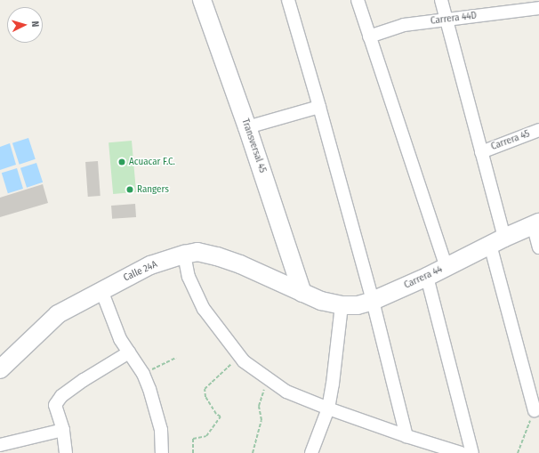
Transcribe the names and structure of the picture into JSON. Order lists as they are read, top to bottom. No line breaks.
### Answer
{"streets":{"street":["Carrera 44D","Carrera 45","Transversal 45","Calle 24A","Carrera 44"]},"crossings":[["Transversal 45","Calle 24A"],["Transversal 45","Carrera 44"],["Calle 24A","Carrera 44"]],"places":["Acuacar F.C.","Rangers"],"north":"right"}
